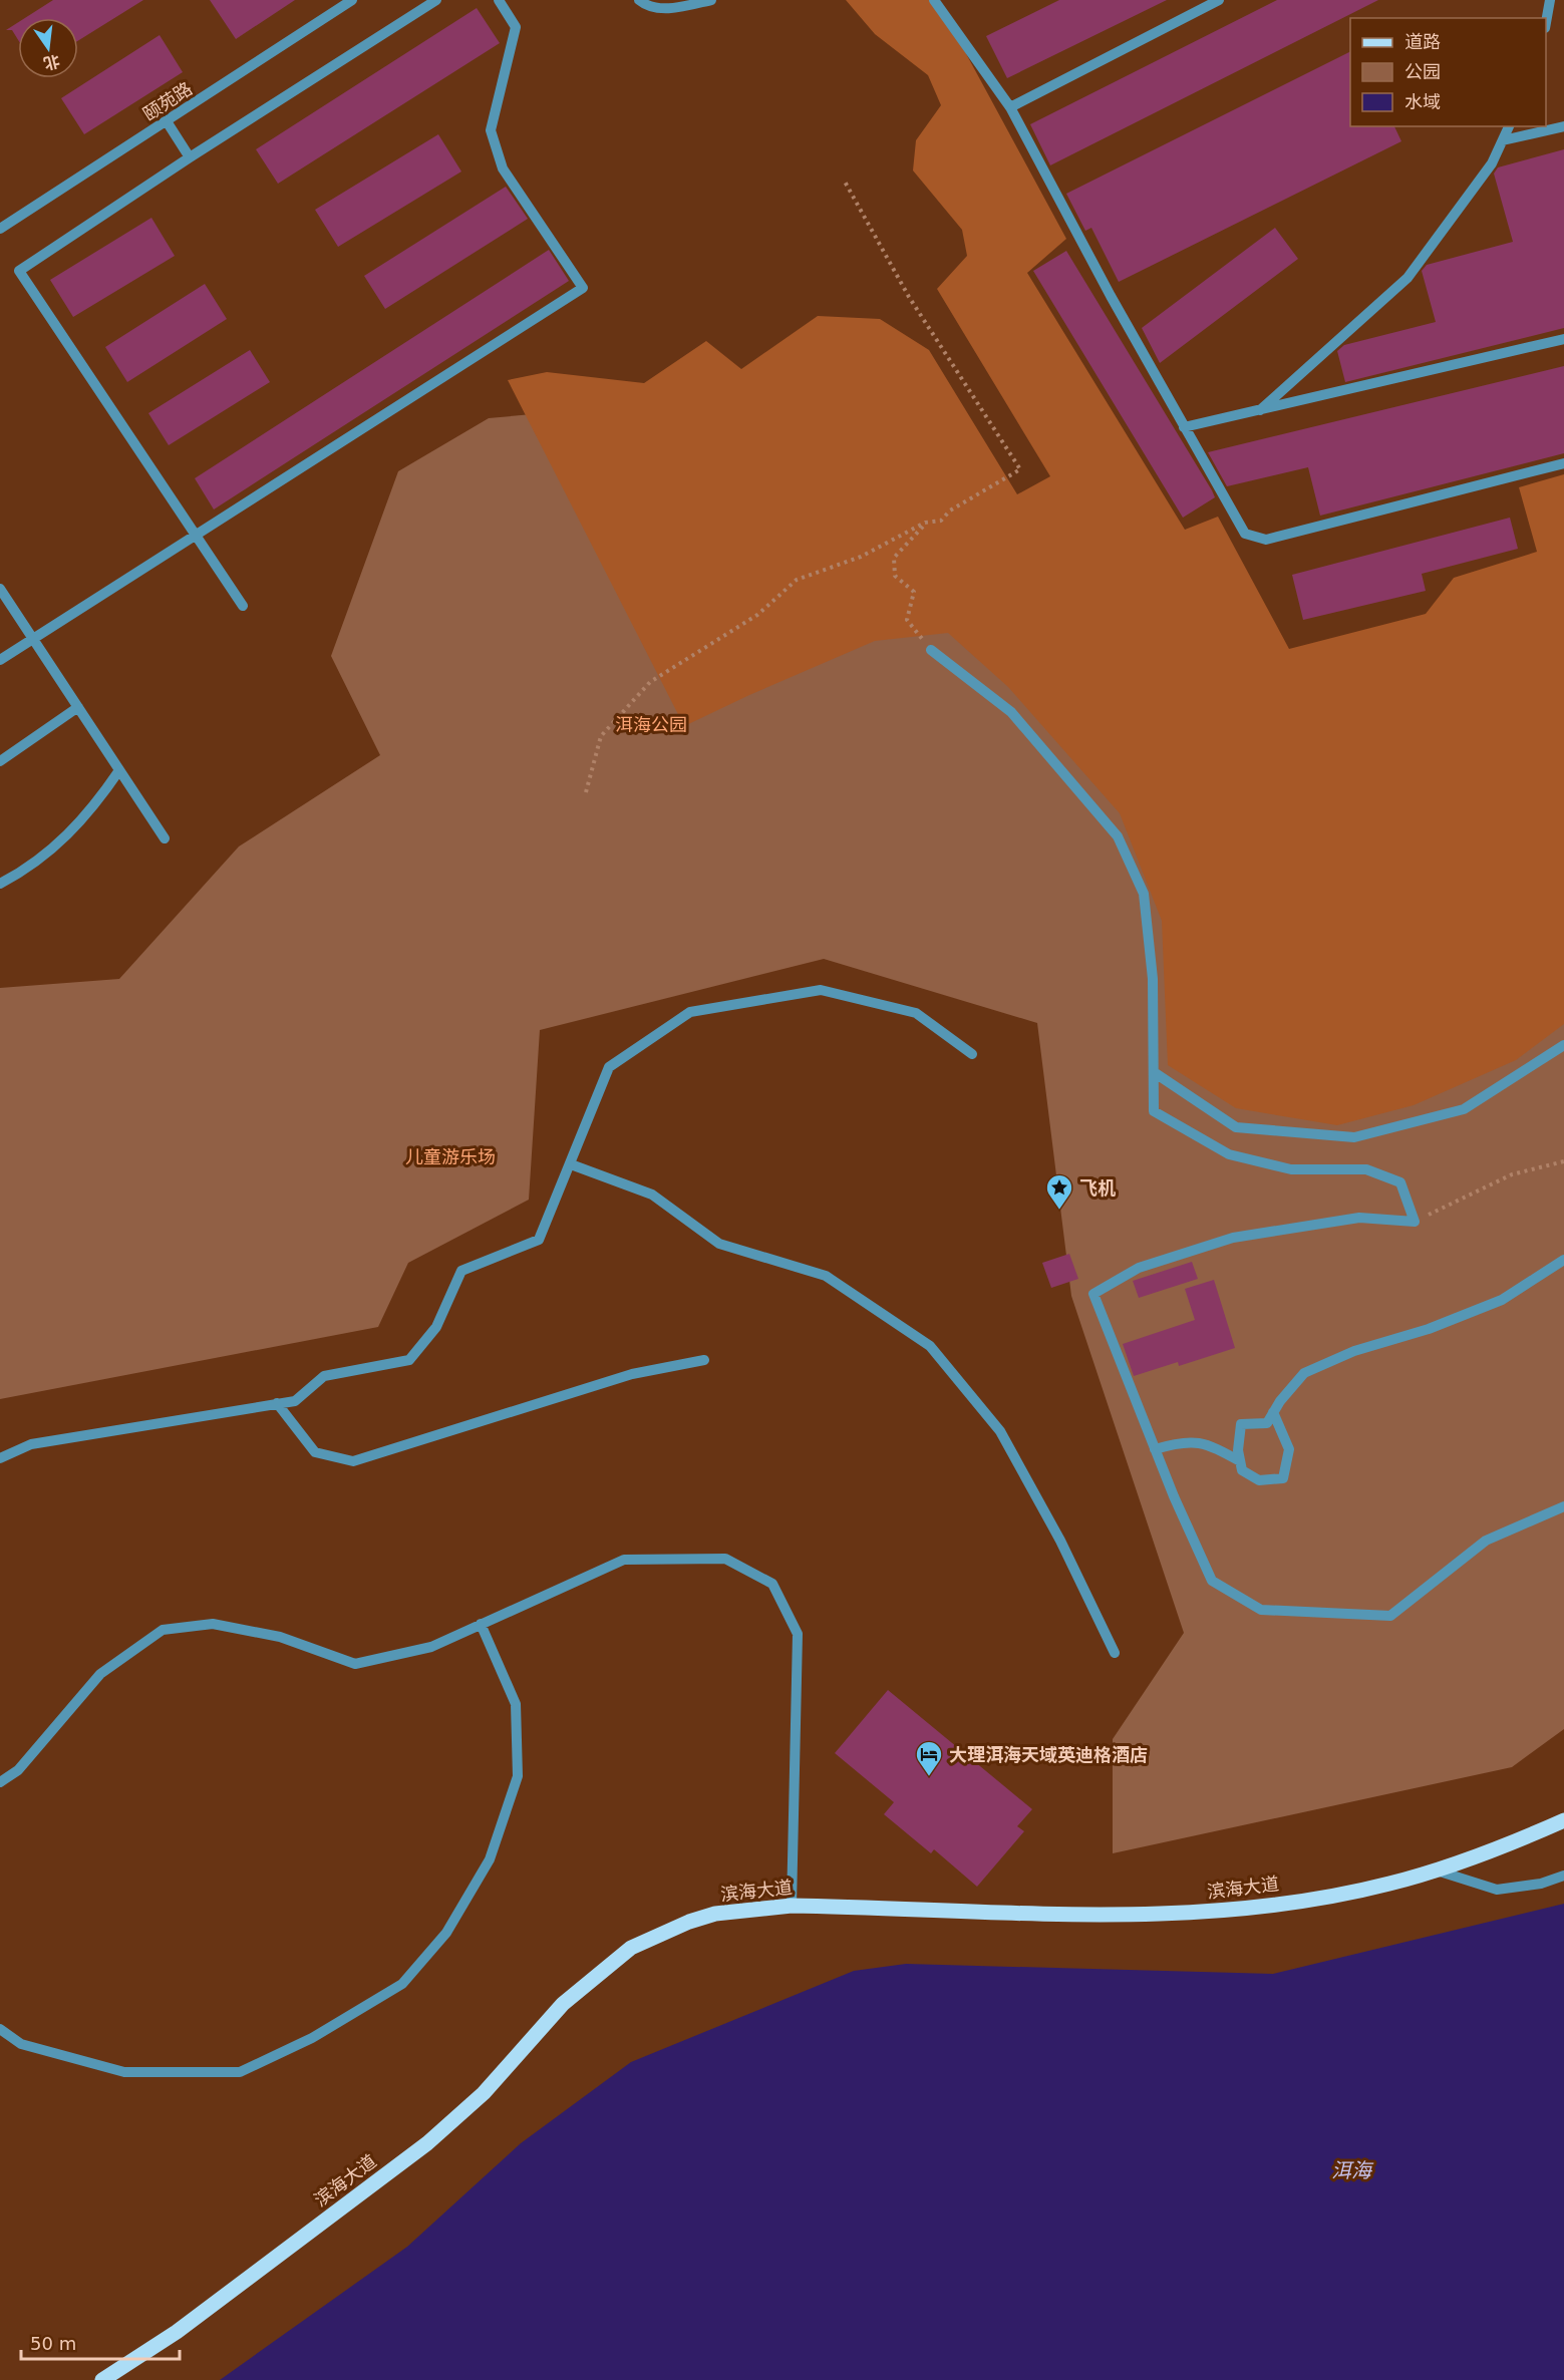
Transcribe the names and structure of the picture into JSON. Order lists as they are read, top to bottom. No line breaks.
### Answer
{"streets":{"main road":["滨海大道"],"street":["颐苑路"]},"water":["洱海"],"parks":["洱海公园","儿童游乐场"],"places":{"place":["飞机"],"hotel":["大理洱海天域英迪格酒店"]},"legend":["道路","公园","水域"],"scale_bar":"50 m","north":"bottom"}
